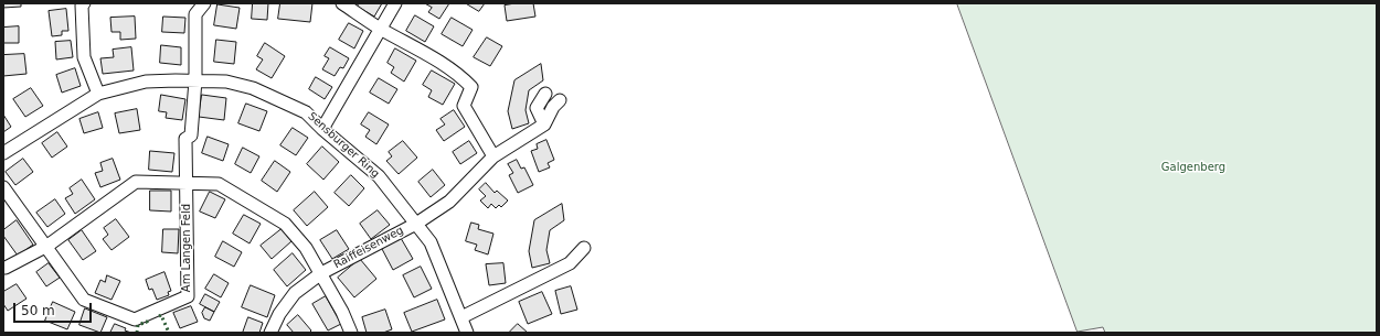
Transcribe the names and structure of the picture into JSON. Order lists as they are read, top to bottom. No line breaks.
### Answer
{"streets":{"street":["Sensburger Ring","Am Langen Feld","Raiffeisenweg"]},"crossings":[["Sensburger Ring","Am Langen Feld"],["Sensburger Ring","Raiffeisenweg"],["Am Langen Feld","Raiffeisenweg"]],"parks":["Galgenberg"],"scale_bar":"50 m"}
